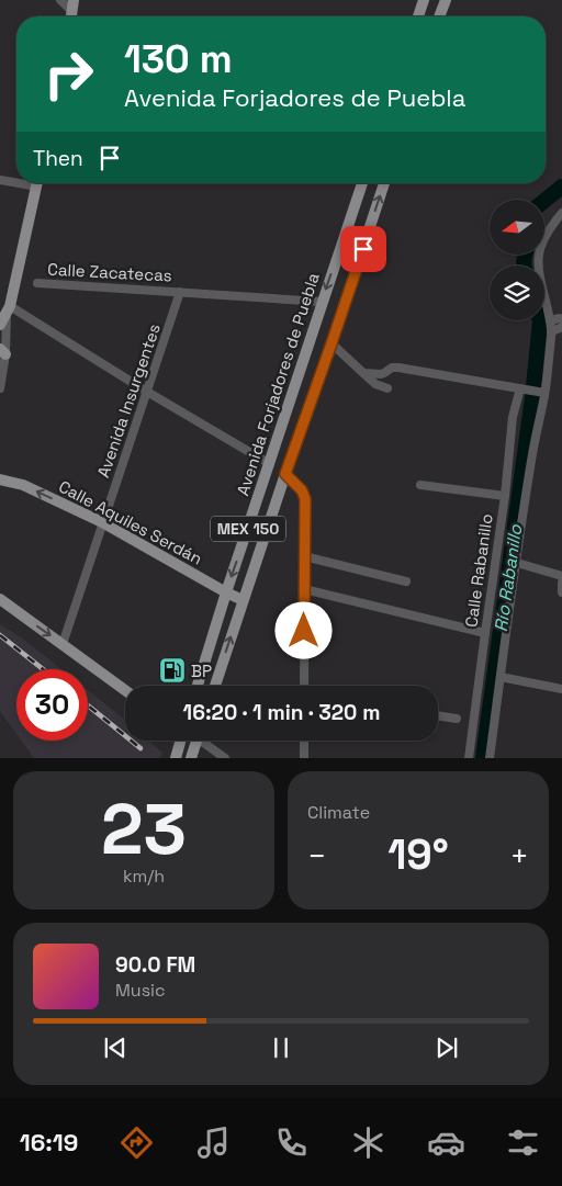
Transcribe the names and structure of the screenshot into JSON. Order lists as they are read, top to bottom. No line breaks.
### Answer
{"streets":{"main road":["Avenida Forjadores de Puebla","Calle Aquiles Serdán","MEX 150"],"street":["Calle Zacatecas","Avenida Insurgentes","Calle Rabanillo"]},"crossings":[["Calle Zacatecas","Avenida Forjadores de Puebla"],["Calle Zacatecas","Avenida Insurgentes"],["Avenida Forjadores de Puebla","Calle Aquiles Serdán"],["Avenida Insurgentes","Calle Aquiles Serdán"],["Calle Aquiles Serdán","MEX 150"]],"one_way":["Calle Aquiles Serdán"],"water":["Río Rabanillo"],"places":{"fuel station":["BP"]},"north":"left","page":{"turn":["130 m","Avenida Forjadores de Puebla"],"then":"Then","limit":"30","trip":"16:20 · 1 min · 320 m","tile":[["23","km/h"],"Climate"],"heat":["−","19°","+"],"song":["90.0 FM","Music"],"tabs":"16:19"}}
